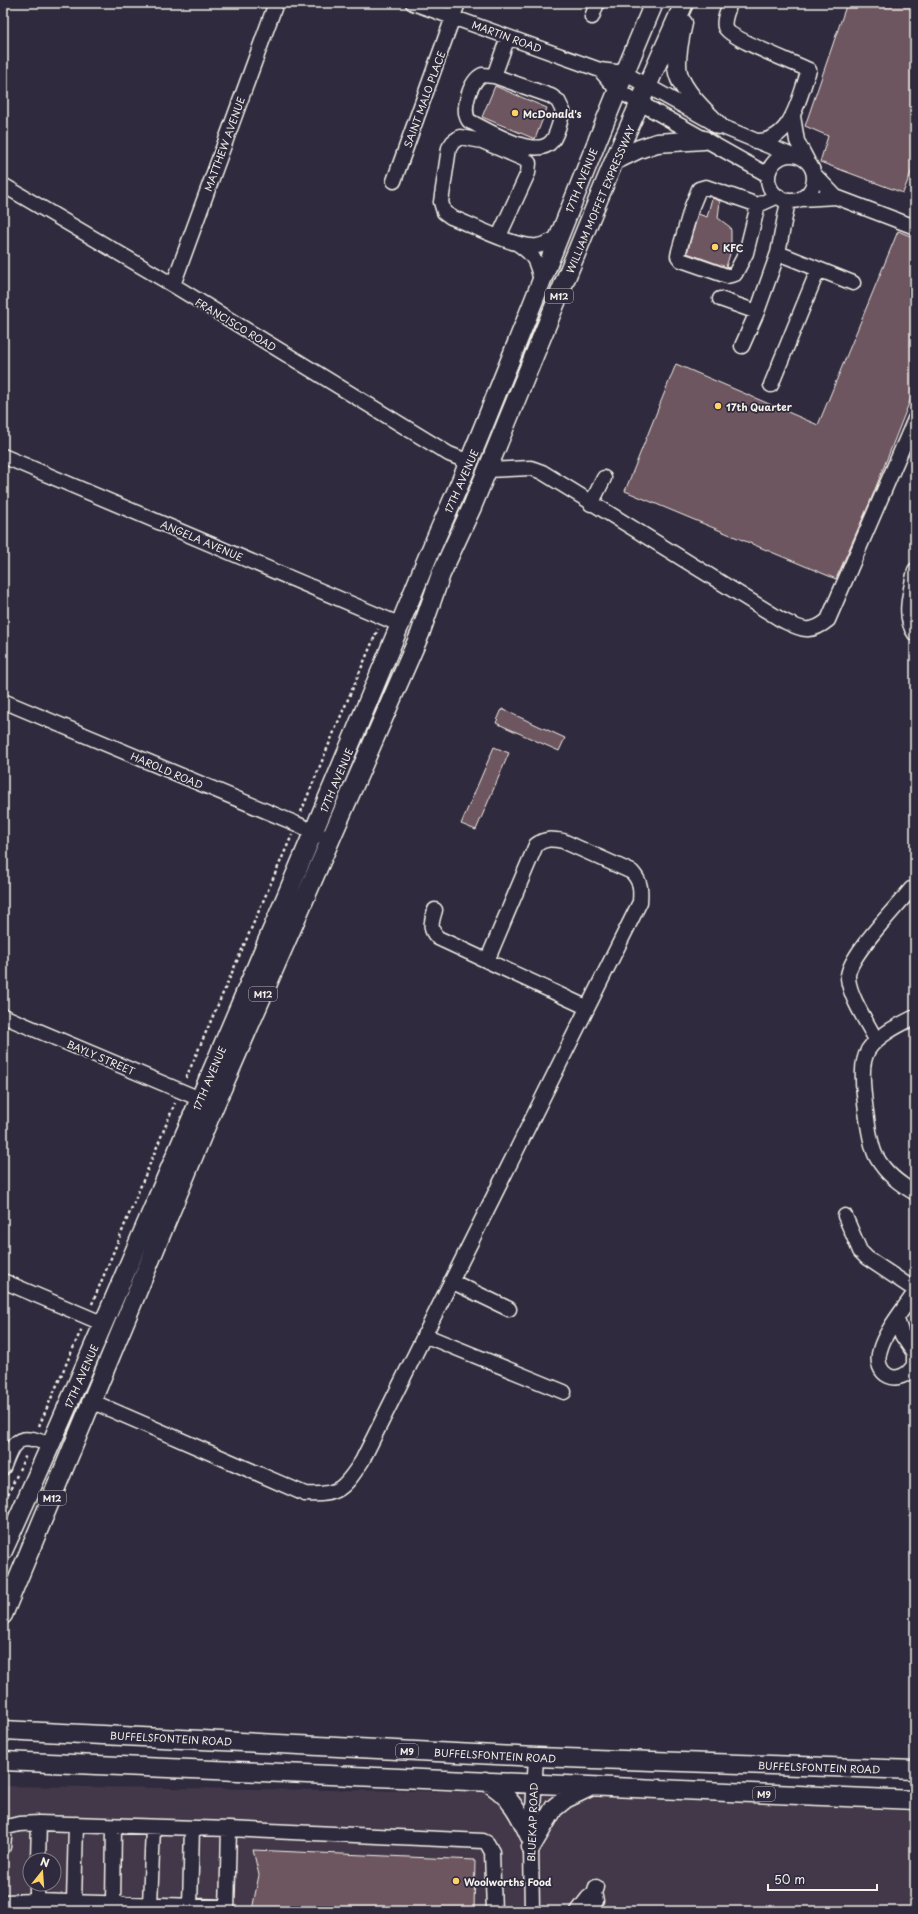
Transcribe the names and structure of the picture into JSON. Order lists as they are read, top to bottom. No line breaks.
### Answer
{"streets":{"main road":["17TH AVENUE","WILLIAM MOFFET EXPRESSWAY","M12","BUFFELSFONTEIN ROAD","M9"],"street":["MARTIN ROAD","SAINT MALO PLACE","MATTHEW AVENUE","FRANCISCO ROAD","ANGELA AVENUE","HAROLD ROAD","BAYLY STREET","BLUEKAP ROAD"]},"crossings":[["MARTIN ROAD","SAINT MALO PLACE"],["MARTIN ROAD","17TH AVENUE"],["MARTIN ROAD","WILLIAM MOFFET EXPRESSWAY"],["MATTHEW AVENUE","FRANCISCO ROAD"],["17TH AVENUE","WILLIAM MOFFET EXPRESSWAY"],["17TH AVENUE","FRANCISCO ROAD"],["17TH AVENUE","ANGELA AVENUE"],["17TH AVENUE","HAROLD ROAD"],["17TH AVENUE","BAYLY STREET"],["BUFFELSFONTEIN ROAD","BLUEKAP ROAD"],["M9","BLUEKAP ROAD"]],"places":["McDonald's","KFC","17th Quarter","Woolworths Food"],"scale_bar":"50 m","north":"top"}
